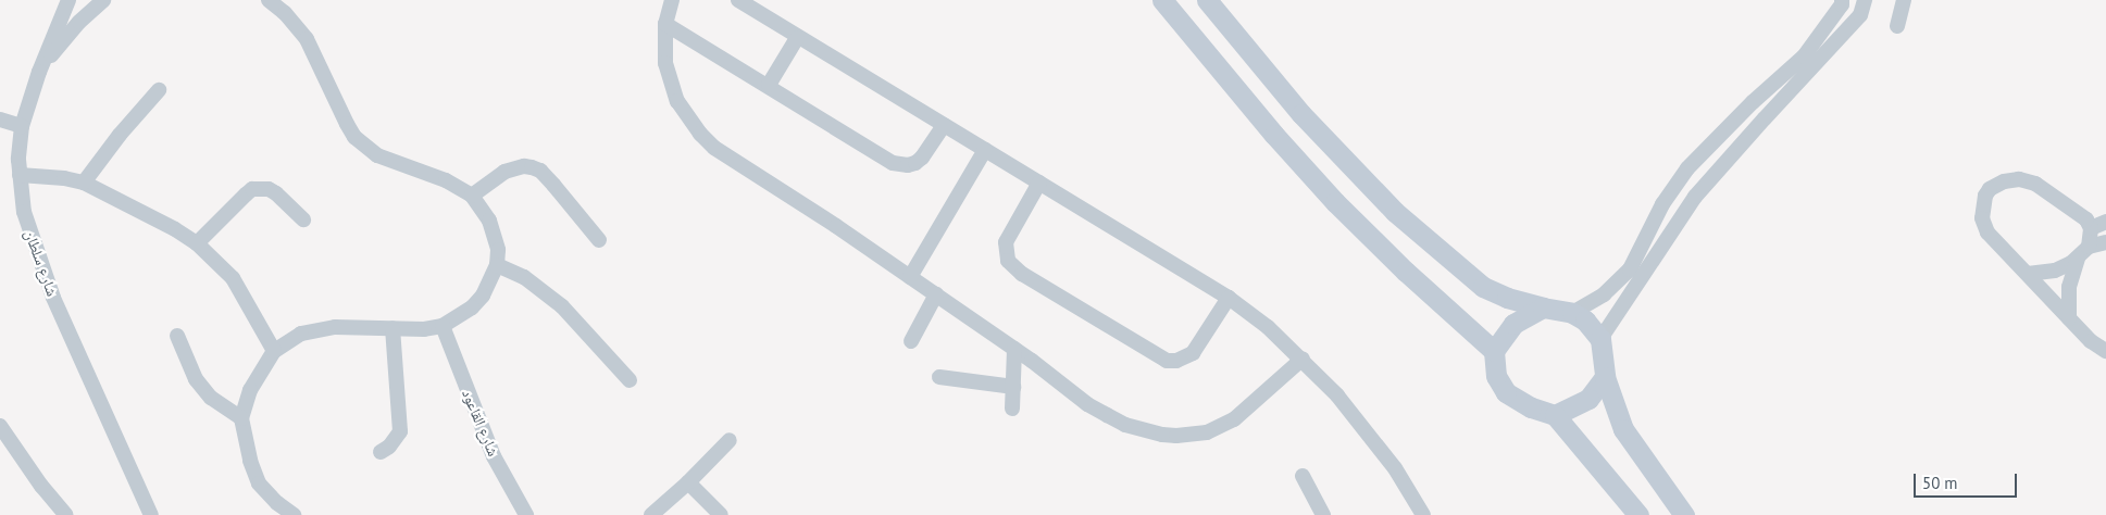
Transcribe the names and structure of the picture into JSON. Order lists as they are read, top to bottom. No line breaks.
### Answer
{"streets":{"street":["شارع سلطان","شارع القاعود"]},"scale_bar":"50 m"}
